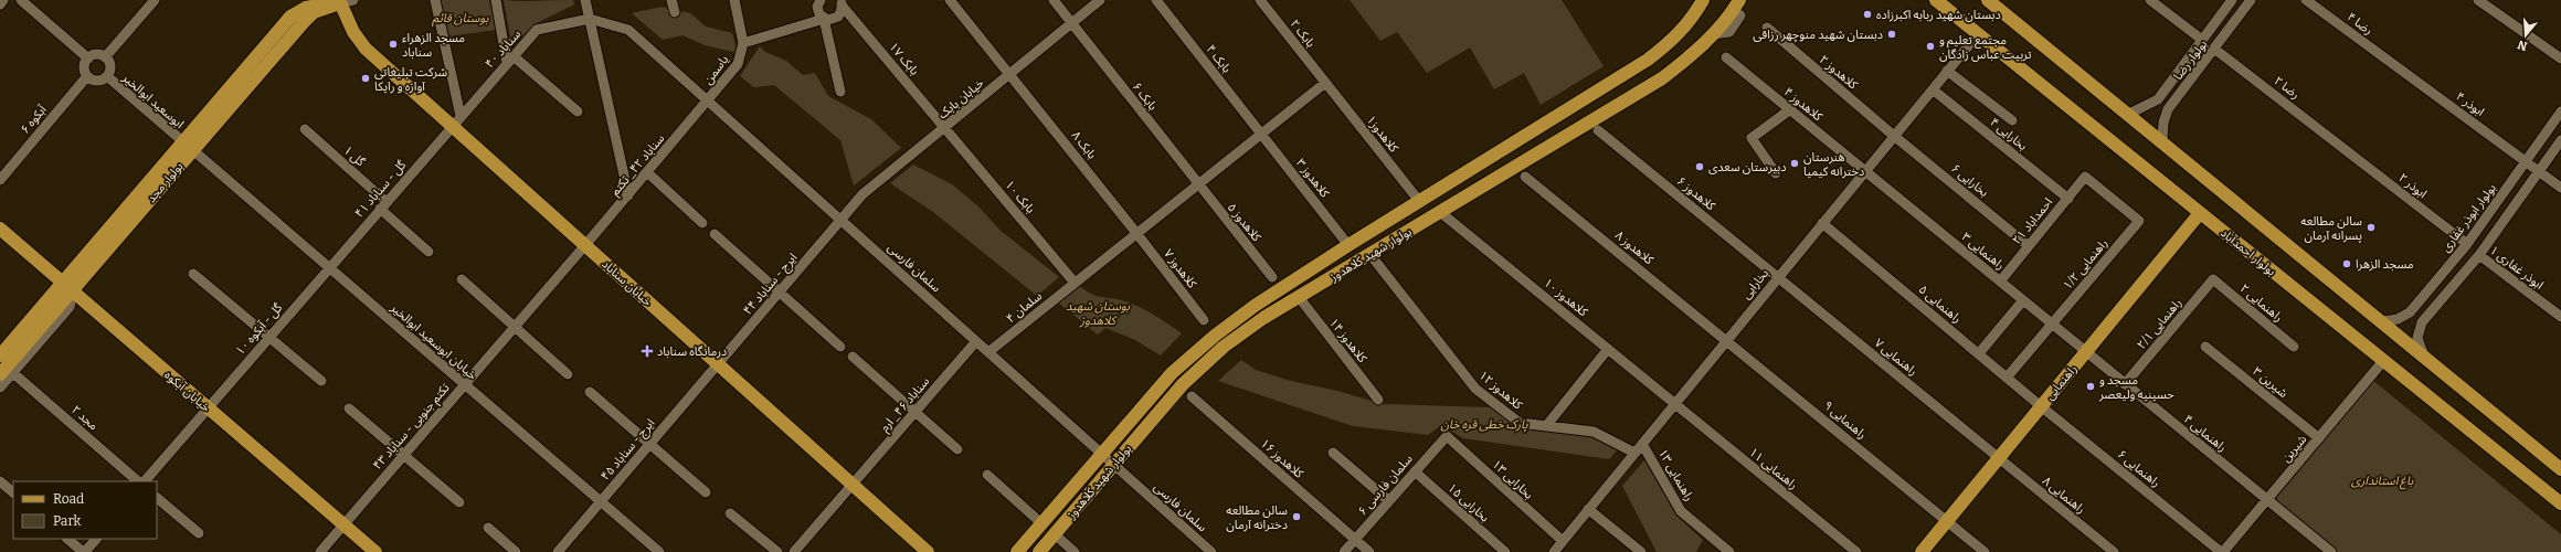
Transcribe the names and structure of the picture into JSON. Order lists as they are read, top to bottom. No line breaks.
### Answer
{"streets":{"main road":["بولوار مجد","بولوار احمدآباد","بولوار شهید کلاهدوز","خیابان سناباد","راهنمایی","خیابان آبکوه"],"street":["رضا ۴","بابک ۲","سناباد ۴۰","بابک ۱۷","بابک ۴","بولوار رضا","یاسمن","کلاهدوز ۲","رضا ۲","بابک ۶","خیابان بابک","ابوسعید ابوالخیر","کلاهدوز ۴","ابوذر ۴","آبکوه ۶","کلاهدوز۱","بخارایی ۴","بابک ۸","گل ۱","سناباد ۴۲_ تکتم","کلاهدوز ۳","بخارایی ۶","ابوذر ۲","گل - سناباد ۴۱","کلاهدوز ۶","بابک ۱۰","بولوار ابوذر غفاری","احمداباد ۲۱","کلاهدوز ۵","کلاهدوز ۸","راهنمایی ۳","راهنمایی ۱/۲","سلمان فارسی","ابوذر غفاری ۱","کلاهدوز ۷","ایرج - سناباد ۴۴","بخارایی","کلاهدوز ۱۰","راهنمایی ۲","راهنمایی ۵","سلمان ۴","راهنمایی ۲/۱","گل - آبکوه ۱۰","کلاهدوز ۱۴","خیابان ابوسعید ابوالخیر","راهنمایی ۷","شیرین ۳","کلاهدوز ۱۲","سناباد ۴۶_ ارم","مجد ۲","راهنمایی ۹","تکتم جنوبی - سناباد ۴۳","راهنمایی ۴","شیرین","ایرج - سناباد ۴۵","کلاهدوز ۱۶","راهنمایی ۱۱","راهنمایی ۶","راهنمایی ۱۳","بخارایی ۱۳","سلمان فارسی ۶","راهنمایی ۸","بخارایی ۱۵"]},"crossings":[["رضا ۴","ابوذر ۴"],["بابک ۲","کلاهدوز۱"],["بابک ۲","سلمان ۴"],["سناباد ۴۰","گل - سناباد ۴۱"],["سناباد ۴۰","سلمان فارسی"],["سناباد ۴۰","خیابان سناباد"],["بابک ۱۷","خیابان بابک"],["بابک ۱۷","بابک ۱۰"],["بابک ۴","کلاهدوز ۳"],["بابک ۴","سلمان ۴"],["بولوار رضا","رضا ۲"],["یاسمن","سناباد ۴۲_ تکتم"],["یاسمن","سلمان فارسی"],["کلاهدوز ۲","بخارایی ۶"],["کلاهدوز ۲","بخارایی"],["رضا ۲","ابوذر ۲"],["بابک ۶","خیابان بابک"],["بابک ۶","کلاهدوز ۵"],["بابک ۶","سلمان ۴"],["خیابان بابک","بابک ۸"],["خیابان بابک","بابک ۱۰"],["خیابان بابک","سلمان فارسی"],["خیابان بابک","ایرج - سناباد ۴۴"],["ابوسعید ابوالخیر","آبکوه ۶"],["ابوسعید ابوالخیر","بولوار مجد"],["ابوسعید ابوالخیر","خیابان ابوسعید ابوالخیر"],["کلاهدوز ۴","راهنمایی ۳"],["کلاهدوز ۴","بخارایی"],["ابوذر ۴","بولوار ابوذر غفاری"],["کلاهدوز۱","بولوار شهید کلاهدوز"],["کلاهدوز۱","سلمان ۴"],["بخارایی ۴","احمداباد ۲۱"],["بخارایی ۴","بخارایی"],["بابک ۸","کلاهدوز ۷"],["بابک ۸","سلمان ۴"],["گل ۱","گل - سناباد ۴۱"],["سناباد ۴۲_ تکتم","سلمان فارسی"],["سناباد ۴۲_ تکتم","خیابان سناباد"],["سناباد ۴۲_ تکتم","تکتم جنوبی - سناباد ۴۳"],["کلاهدوز ۳","سلمان ۴"],["بخارایی ۶","احمداباد ۲۱"],["بخارایی ۶","بخارایی"],["بولوار مجد","خیابان سناباد"],["بولوار مجد","خیابان ابوسعید ابوالخیر"],["بولوار مجد","خیابان آبکوه"],["بولوار مجد","مجد ۲"],["ابوذر ۲","بولوار ابوذر غفاری"],["گل - سناباد ۴۱","خیابان سناباد"],["گل - سناباد ۴۱","گل - آبکوه ۱۰"],["گل - سناباد ۴۱","خیابان ابوسعید ابوالخیر"],["کلاهدوز ۶","بخارایی"],["کلاهدوز ۶","راهنمایی ۷"],["بابک ۱۰","سلمان ۴"],["احمداباد ۲۱","راهنمایی ۳"],["احمداباد ۲۱","راهنمایی ۱/۲"],["کلاهدوز ۵","سلمان ۴"],["کلاهدوز ۸","بخارایی"],["کلاهدوز ۸","راهنمایی ۹"],["راهنمایی ۳","راهنمایی ۱/۲"],["راهنمایی ۳","بخارایی"],["راهنمایی ۳","راهنمایی"],["راهنمایی ۳","راهنمایی ۴"],["بولوار احمدآباد","بخارایی"],["بولوار احمدآباد","راهنمایی"],["بولوار احمدآباد","شیرین"],["بولوار شهید کلاهدوز","سلمان فارسی"],["بولوار شهید کلاهدوز","کلاهدوز ۱۰"],["بولوار شهید کلاهدوز","کلاهدوز ۱۴"],["راهنمایی ۱/۲","راهنمایی ۵"],["سلمان فارسی","ایرج - سناباد ۴۴"],["سلمان فارسی","سلمان ۴"],["سلمان فارسی","سناباد ۴۶_ ارم"],["کلاهدوز ۷","سلمان ۴"],["خیابان سناباد","ایرج - سناباد ۴۴"],["خیابان سناباد","سناباد ۴۶_ ارم"],["خیابان سناباد","تکتم جنوبی - سناباد ۴۳"],["خیابان سناباد","ایرج - سناباد ۴۵"],["ایرج - سناباد ۴۴","ایرج - سناباد ۴۵"],["بخارایی","کلاهدوز ۱۰"],["بخارایی","راهنمایی ۵"],["بخارایی","راهنمایی ۷"],["بخارایی","کلاهدوز ۱۲"],["بخارایی","راهنمایی ۹"],["بخارایی","راهنمایی ۱۱"],["بخارایی","راهنمایی ۱۳"],["بخارایی","بخارایی ۱۳"],["کلاهدوز ۱۰","راهنمایی ۱۱"],["راهنمایی ۲","راهنمایی ۲/۱"],["راهنمایی ۵","راهنمایی"],["راهنمایی ۵","راهنمایی ۶"],["راهنمایی ۲/۱","راهنمایی ۴"],["گل - آبکوه ۱۰","خیابان ابوسعید ابوالخیر"],["گل - آبکوه ۱۰","خیابان آبکوه"],["خیابان ابوسعید ابوالخیر","تکتم جنوبی - سناباد ۴۳"],["خیابان ابوسعید ابوالخیر","ایرج - سناباد ۴۵"],["راهنمایی ۷","راهنمایی"],["راهنمایی ۷","راهنمایی ۸"],["راهنمایی","راهنمایی ۹"],["راهنمایی","راهنمایی ۴"],["راهنمایی","راهنمایی ۶"],["راهنمایی","راهنمایی ۸"],["شیرین ۳","شیرین"],["خیابان آبکوه","تکتم جنوبی - سناباد ۴۳"],["راهنمایی ۴","شیرین"],["شیرین","راهنمایی ۶"],["کلاهدوز ۱۶","سلمان فارسی ۶"],["بخارایی ۱۳","سلمان فارسی ۶"],["سلمان فارسی ۶","بخارایی ۱۵"]],"parks":["بوستان قائم","بوستان شهید کلاهدوز","پارک خطی قره خان","باغ استانداری"],"places":{"other":["دبستان شهید ربابه اکبرزاده","دبستان شهید منوچهر رزاقی","مسجد الزهراء سناباد","مجتمع تعلیم و تربیت عباس زادگان","شرکت تبلیغاتی آوازه و رایکا","هنرستان دخترانه کیمیا","دبیرستان سعدی","سالن مطالعه پسرانه آرمان","مسجد الزهرا","مسجد و حسینیه ولیعصر","سالن مطالعه دخترانه آرمان"],"health":["درمانگاه سناباد"]},"legend":["Road","Park"],"north":"bottom"}
